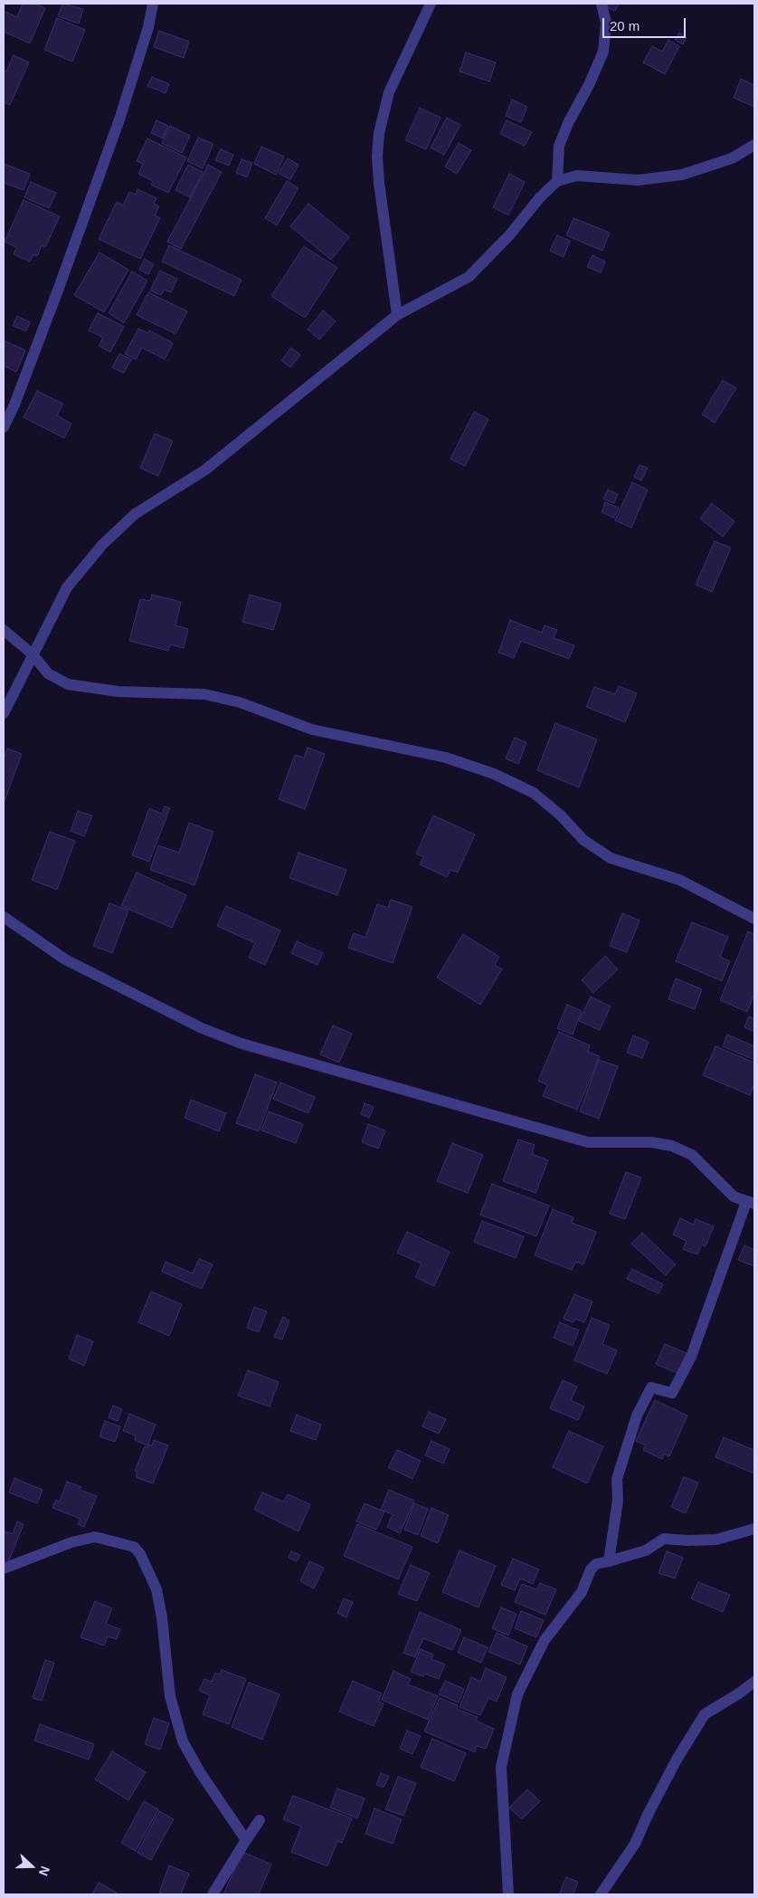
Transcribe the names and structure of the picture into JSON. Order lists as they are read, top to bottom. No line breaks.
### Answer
{"scale_bar":"20 m","north":"right"}
